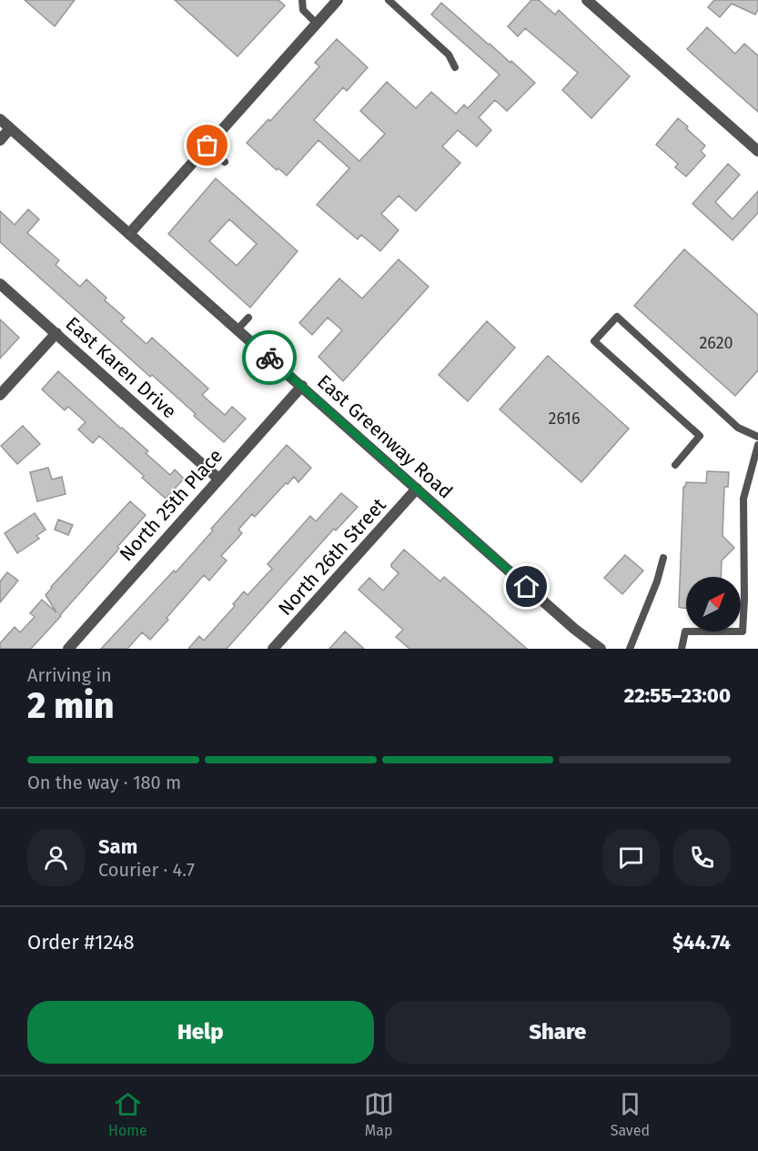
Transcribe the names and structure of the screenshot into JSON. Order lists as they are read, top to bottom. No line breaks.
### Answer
{"streets":{"street":["East Karen Drive","East Greenway Road","North 25th Place","North 26th Street"]},"crossings":[["East Karen Drive","North 25th Place"],["East Greenway Road","North 25th Place"],["East Greenway Road","North 26th Street"]],"house_numbers":["2620","2616"],"north":"top right","page":{"heading":["2 min","Arriving in","22:55–23:00"],"panel":["Sam","Courier · 4.7","Order #1248","$44.74"],"bar":"On the way · 180 m","buttons":["Help","Share"],"tabs":["Home","Map","Saved"]}}
